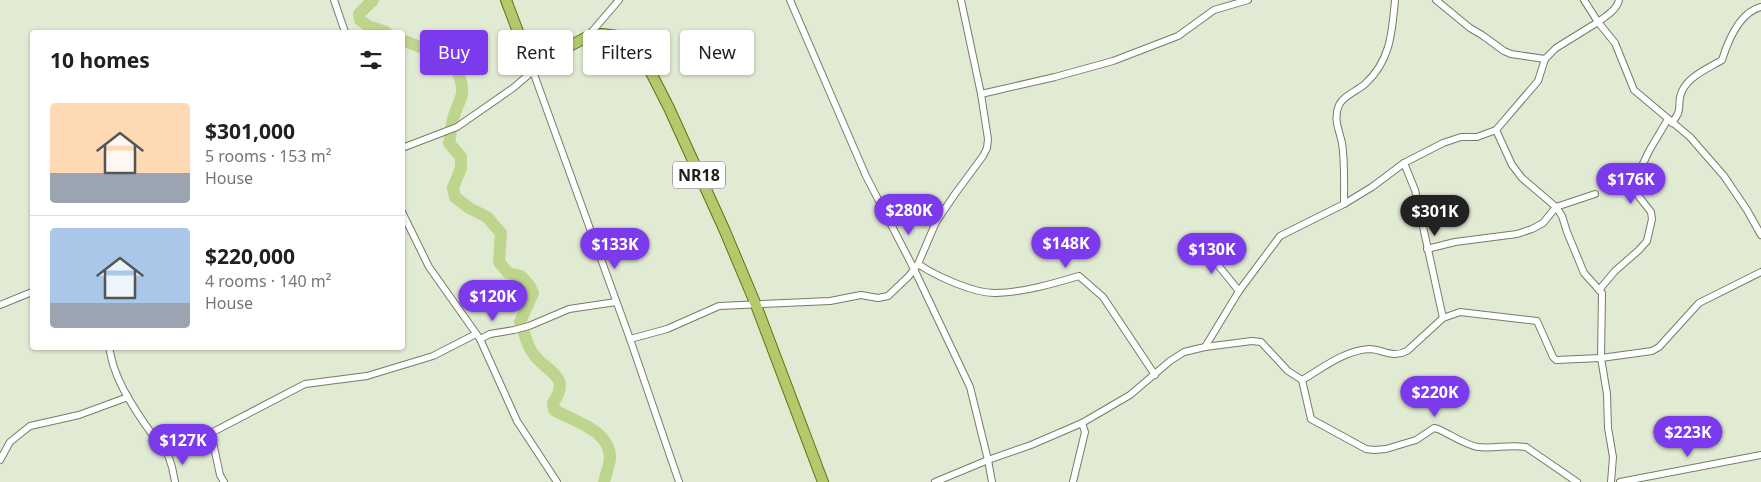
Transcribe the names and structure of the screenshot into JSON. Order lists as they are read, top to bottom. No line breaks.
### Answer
{"streets":{"main road":["NR18"]},"page":{"chip":["Buy","Rent","Filters","New"],"heading":"10 homes","list":[{"name":"$301,000","note":"5 rooms · 153 m² · House"},{"name":"$220,000","note":"4 rooms · 140 m² · House"}],"price":["$176K","$280K","$301K","$148K","$133K","$130K","$120K","$220K","$223K","$127K"]}}
